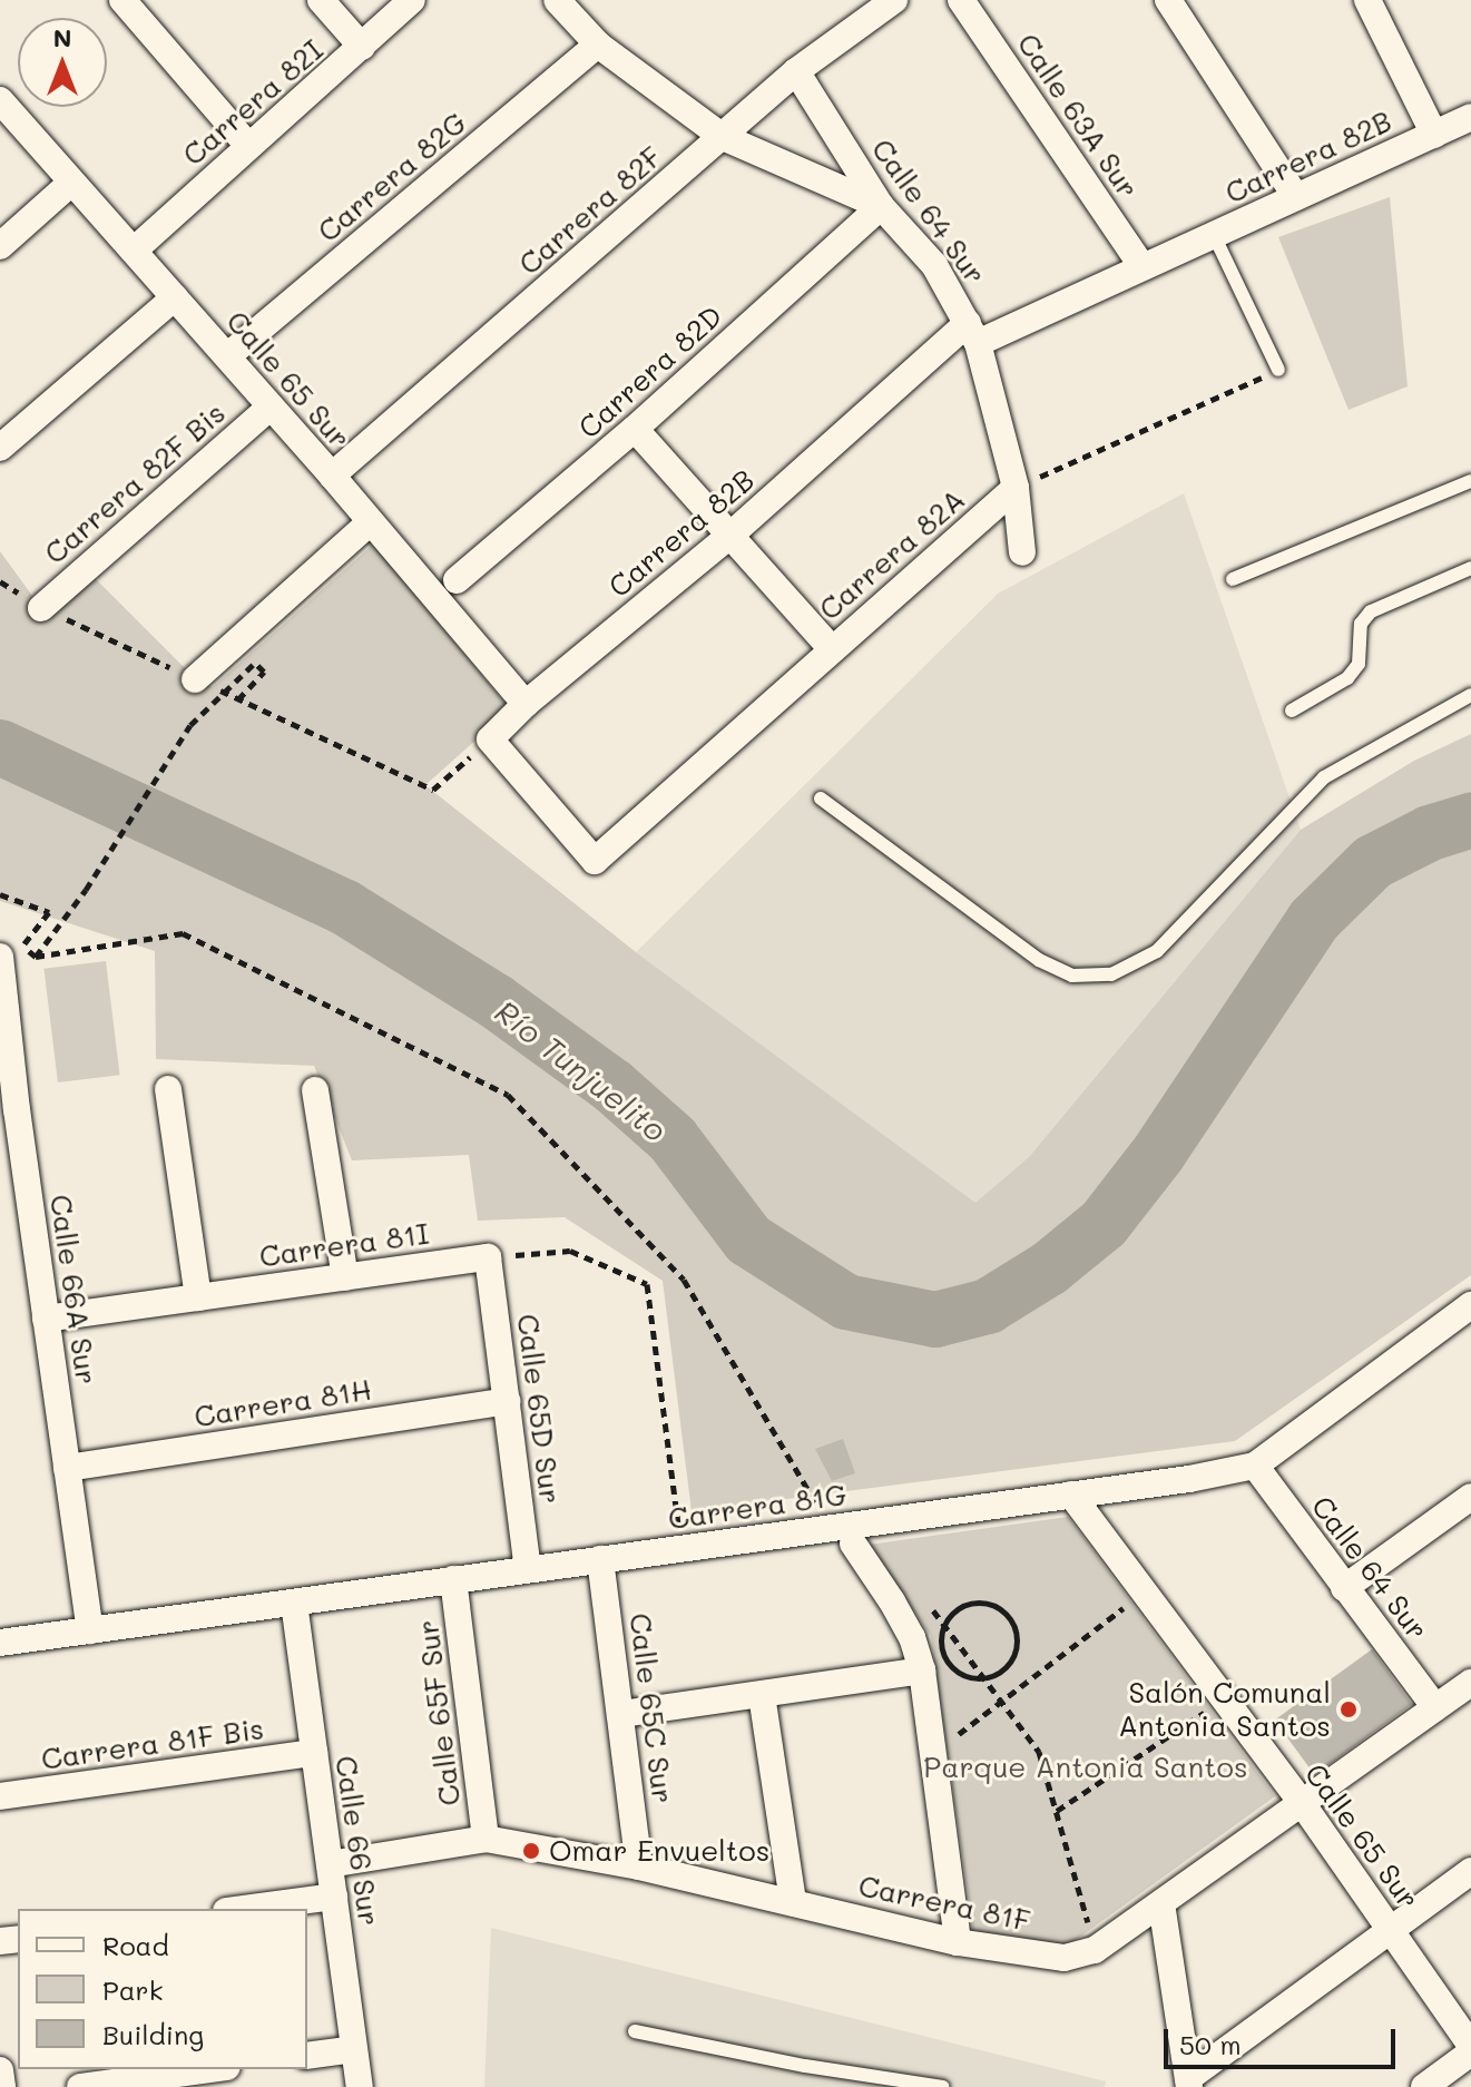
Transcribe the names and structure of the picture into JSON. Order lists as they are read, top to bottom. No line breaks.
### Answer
{"streets":{"street":["Carrera 82I","Calle 63A Sur","Carrera 82B","Carrera 82G","Carrera 82F","Calle 64 Sur","Carrera 82D","Calle 65 Sur","Carrera 82F Bis","Carrera 82A","Carrera 81I","Calle 66A Sur","Carrera 81H","Calle 65D Sur","Carrera 81G","Calle 65C Sur","Calle 65F Sur","Carrera 81F Bis","Calle 66 Sur","Carrera 81F"]},"crossings":[["Carrera 82I","Calle 65 Sur"],["Calle 63A Sur","Carrera 82B"],["Carrera 82B","Calle 64 Sur"],["Carrera 82B","Calle 65 Sur"],["Carrera 82B","Carrera 82A"],["Carrera 82G","Calle 65 Sur"],["Carrera 82F","Calle 64 Sur"],["Carrera 82F","Calle 65 Sur"],["Calle 64 Sur","Carrera 82D"],["Calle 64 Sur","Carrera 82A"],["Calle 64 Sur","Carrera 81G"],["Calle 64 Sur","Carrera 81F"],["Calle 65 Sur","Carrera 82F Bis"],["Calle 65 Sur","Carrera 81G"],["Calle 65 Sur","Carrera 81F"],["Carrera 81I","Calle 66A Sur"],["Carrera 81I","Calle 65D Sur"],["Calle 66A Sur","Carrera 81H"],["Calle 66A Sur","Carrera 81G"],["Carrera 81H","Calle 65D Sur"],["Calle 65D Sur","Carrera 81G"],["Carrera 81G","Calle 65C Sur"],["Carrera 81G","Calle 65F Sur"],["Carrera 81G","Calle 66 Sur"],["Calle 65C Sur","Carrera 81F"],["Calle 65F Sur","Carrera 81F"],["Carrera 81F Bis","Calle 66 Sur"],["Calle 66 Sur","Carrera 81F"]],"water":["Río Tunjuelito"],"parks":["Parque Antonia Santos"],"places":["Salón Comunal Antonia Santos","Omar Envueltos"],"legend":["Road","Park","Building"],"scale_bar":"50 m","north":"top"}
